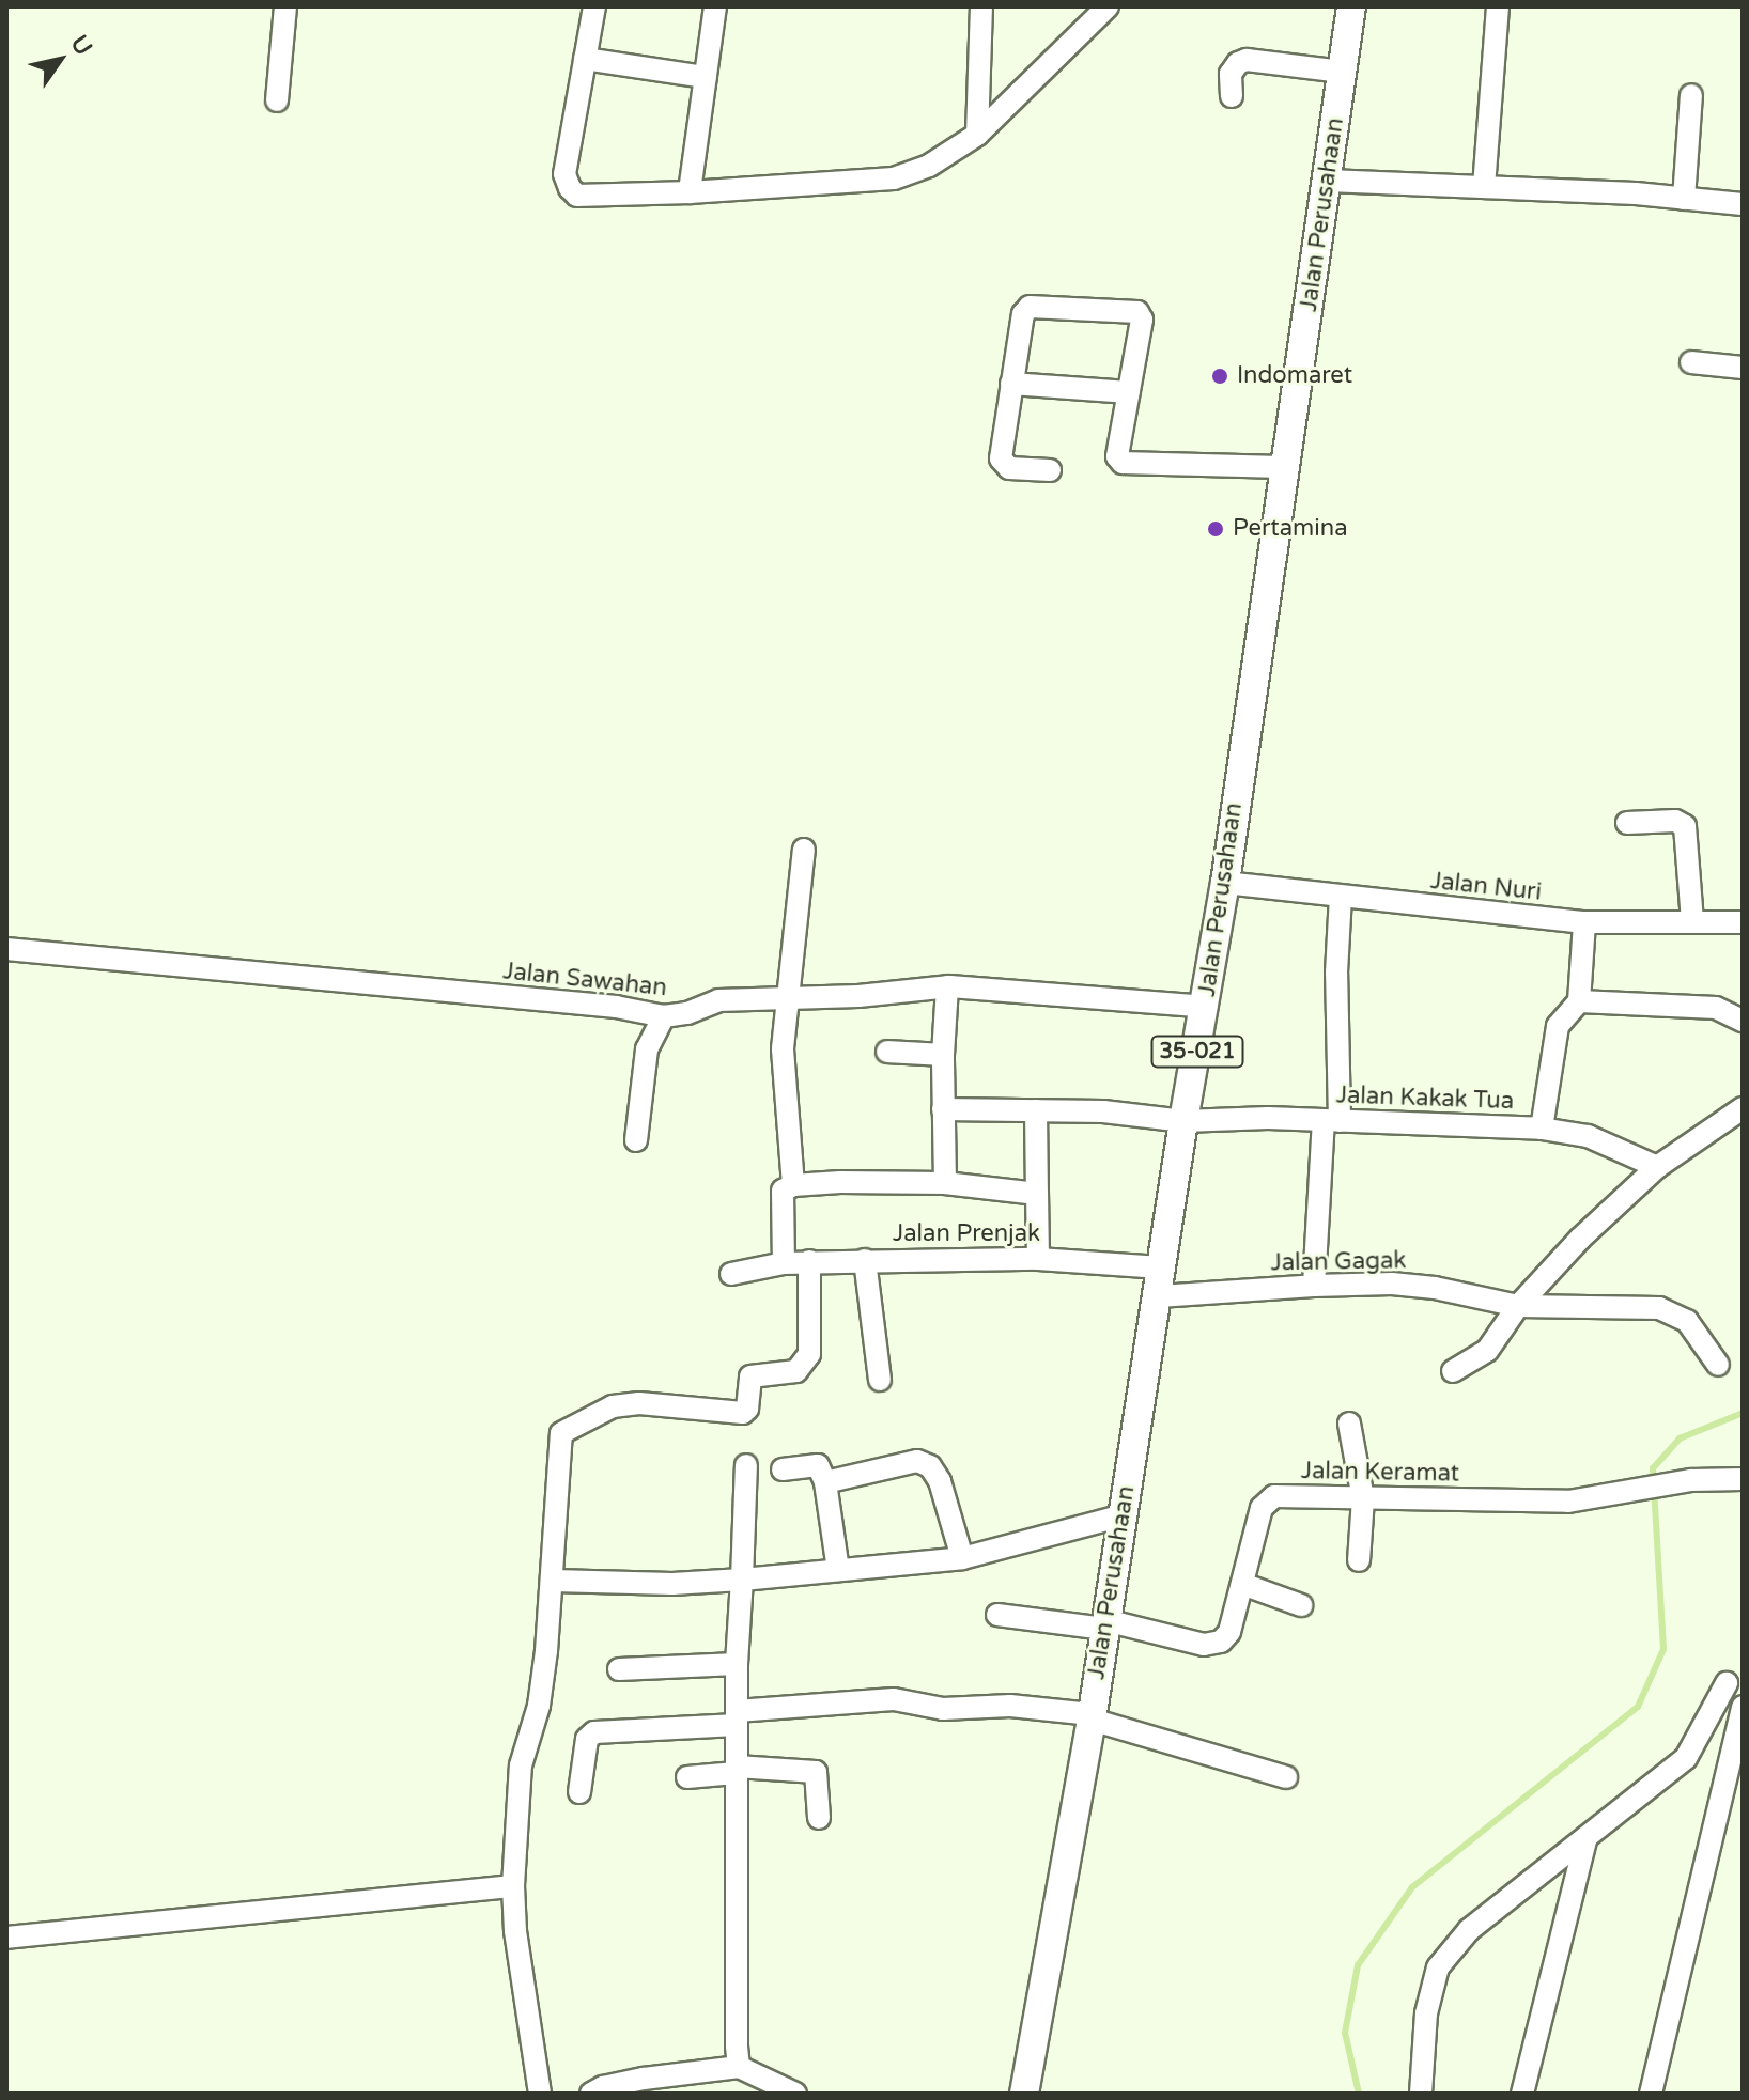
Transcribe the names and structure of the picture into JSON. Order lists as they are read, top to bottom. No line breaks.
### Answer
{"streets":{"main road":["Jalan Perusahaan","35-021"],"street":["Jalan Nuri","Jalan Sawahan","Jalan Kakak Tua","Jalan Prenjak","Jalan Gagak","Jalan Keramat"]},"crossings":[["Jalan Perusahaan","Jalan Nuri"],["Jalan Perusahaan","Jalan Sawahan"],["Jalan Perusahaan","Jalan Kakak Tua"],["Jalan Perusahaan","Jalan Prenjak"],["Jalan Perusahaan","Jalan Gagak"],["Jalan Perusahaan","Jalan Keramat"]],"places":["Indomaret","Pertamina"],"north":"top right"}
